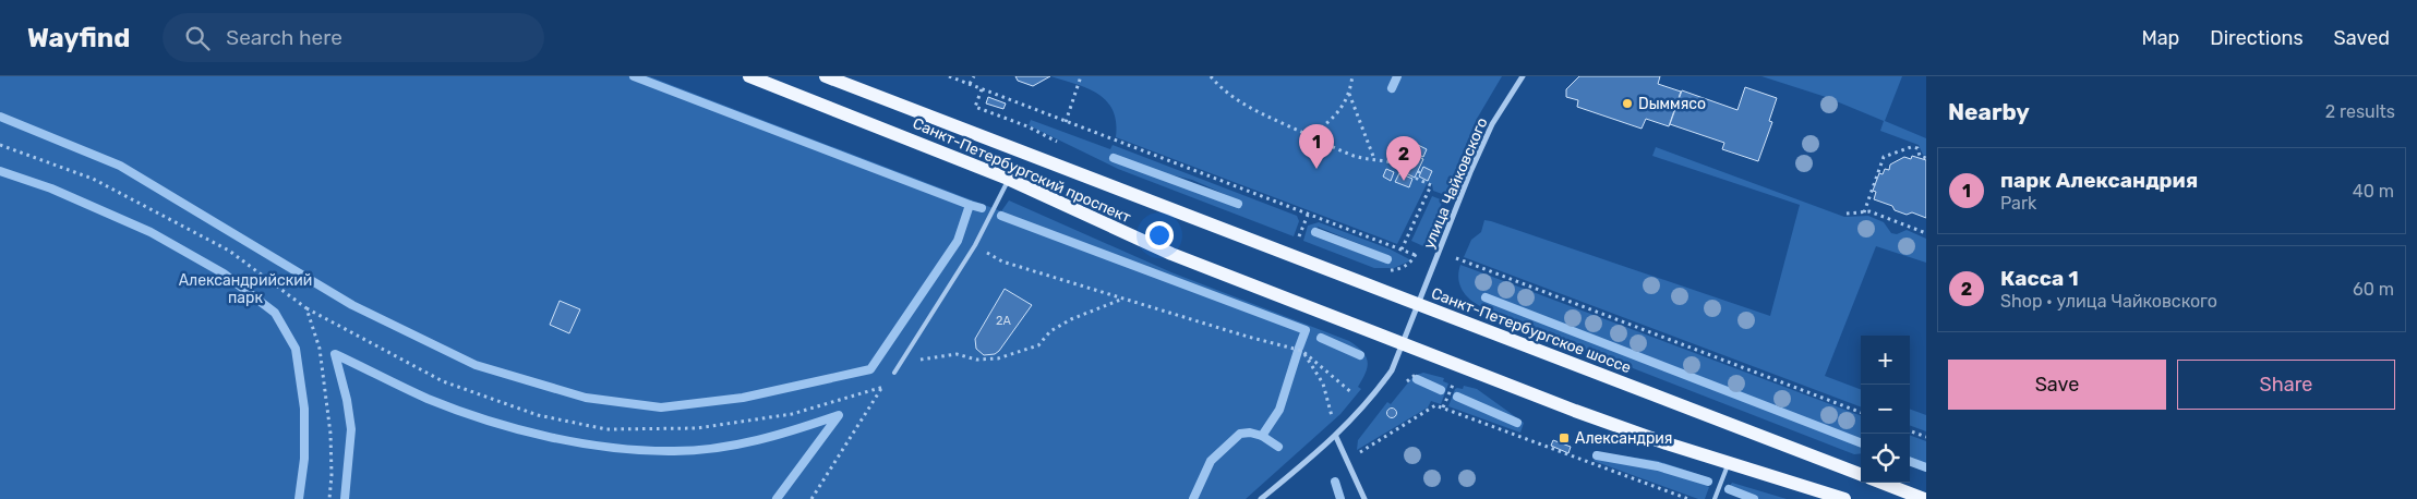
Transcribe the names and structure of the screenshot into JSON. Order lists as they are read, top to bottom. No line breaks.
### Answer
{"streets":{"main road":["Санкт-Петербургский проспект","Санкт-Петербургское шоссе"],"street":["улица Чайковского"]},"crossings":[["Санкт-Петербургский проспект","улица Чайковского"],["Санкт-Петербургский проспект","Санкт-Петербургское шоссе"],["улица Чайковского","Санкт-Петербургское шоссе"]],"parks":["Александрийский парк"],"places":{"other":["Dыммясо"],"transit":["Александрия"]},"house_numbers":["2А"],"page":{"header":"Wayfind","search":"Search here","nav":["Map","Directions","Saved"],"heading":["Nearby","2 results"],"pins":["1","2"],"list":[{"mark":"1","name":"парк Александрия","note":"Park","value":"40 m"},{"mark":"2","name":"Касса 1","note":"Shop · улица Чайковского","value":"60 m"}],"map_buttons":["+","−"],"buttons":["Save","Share"]}}
